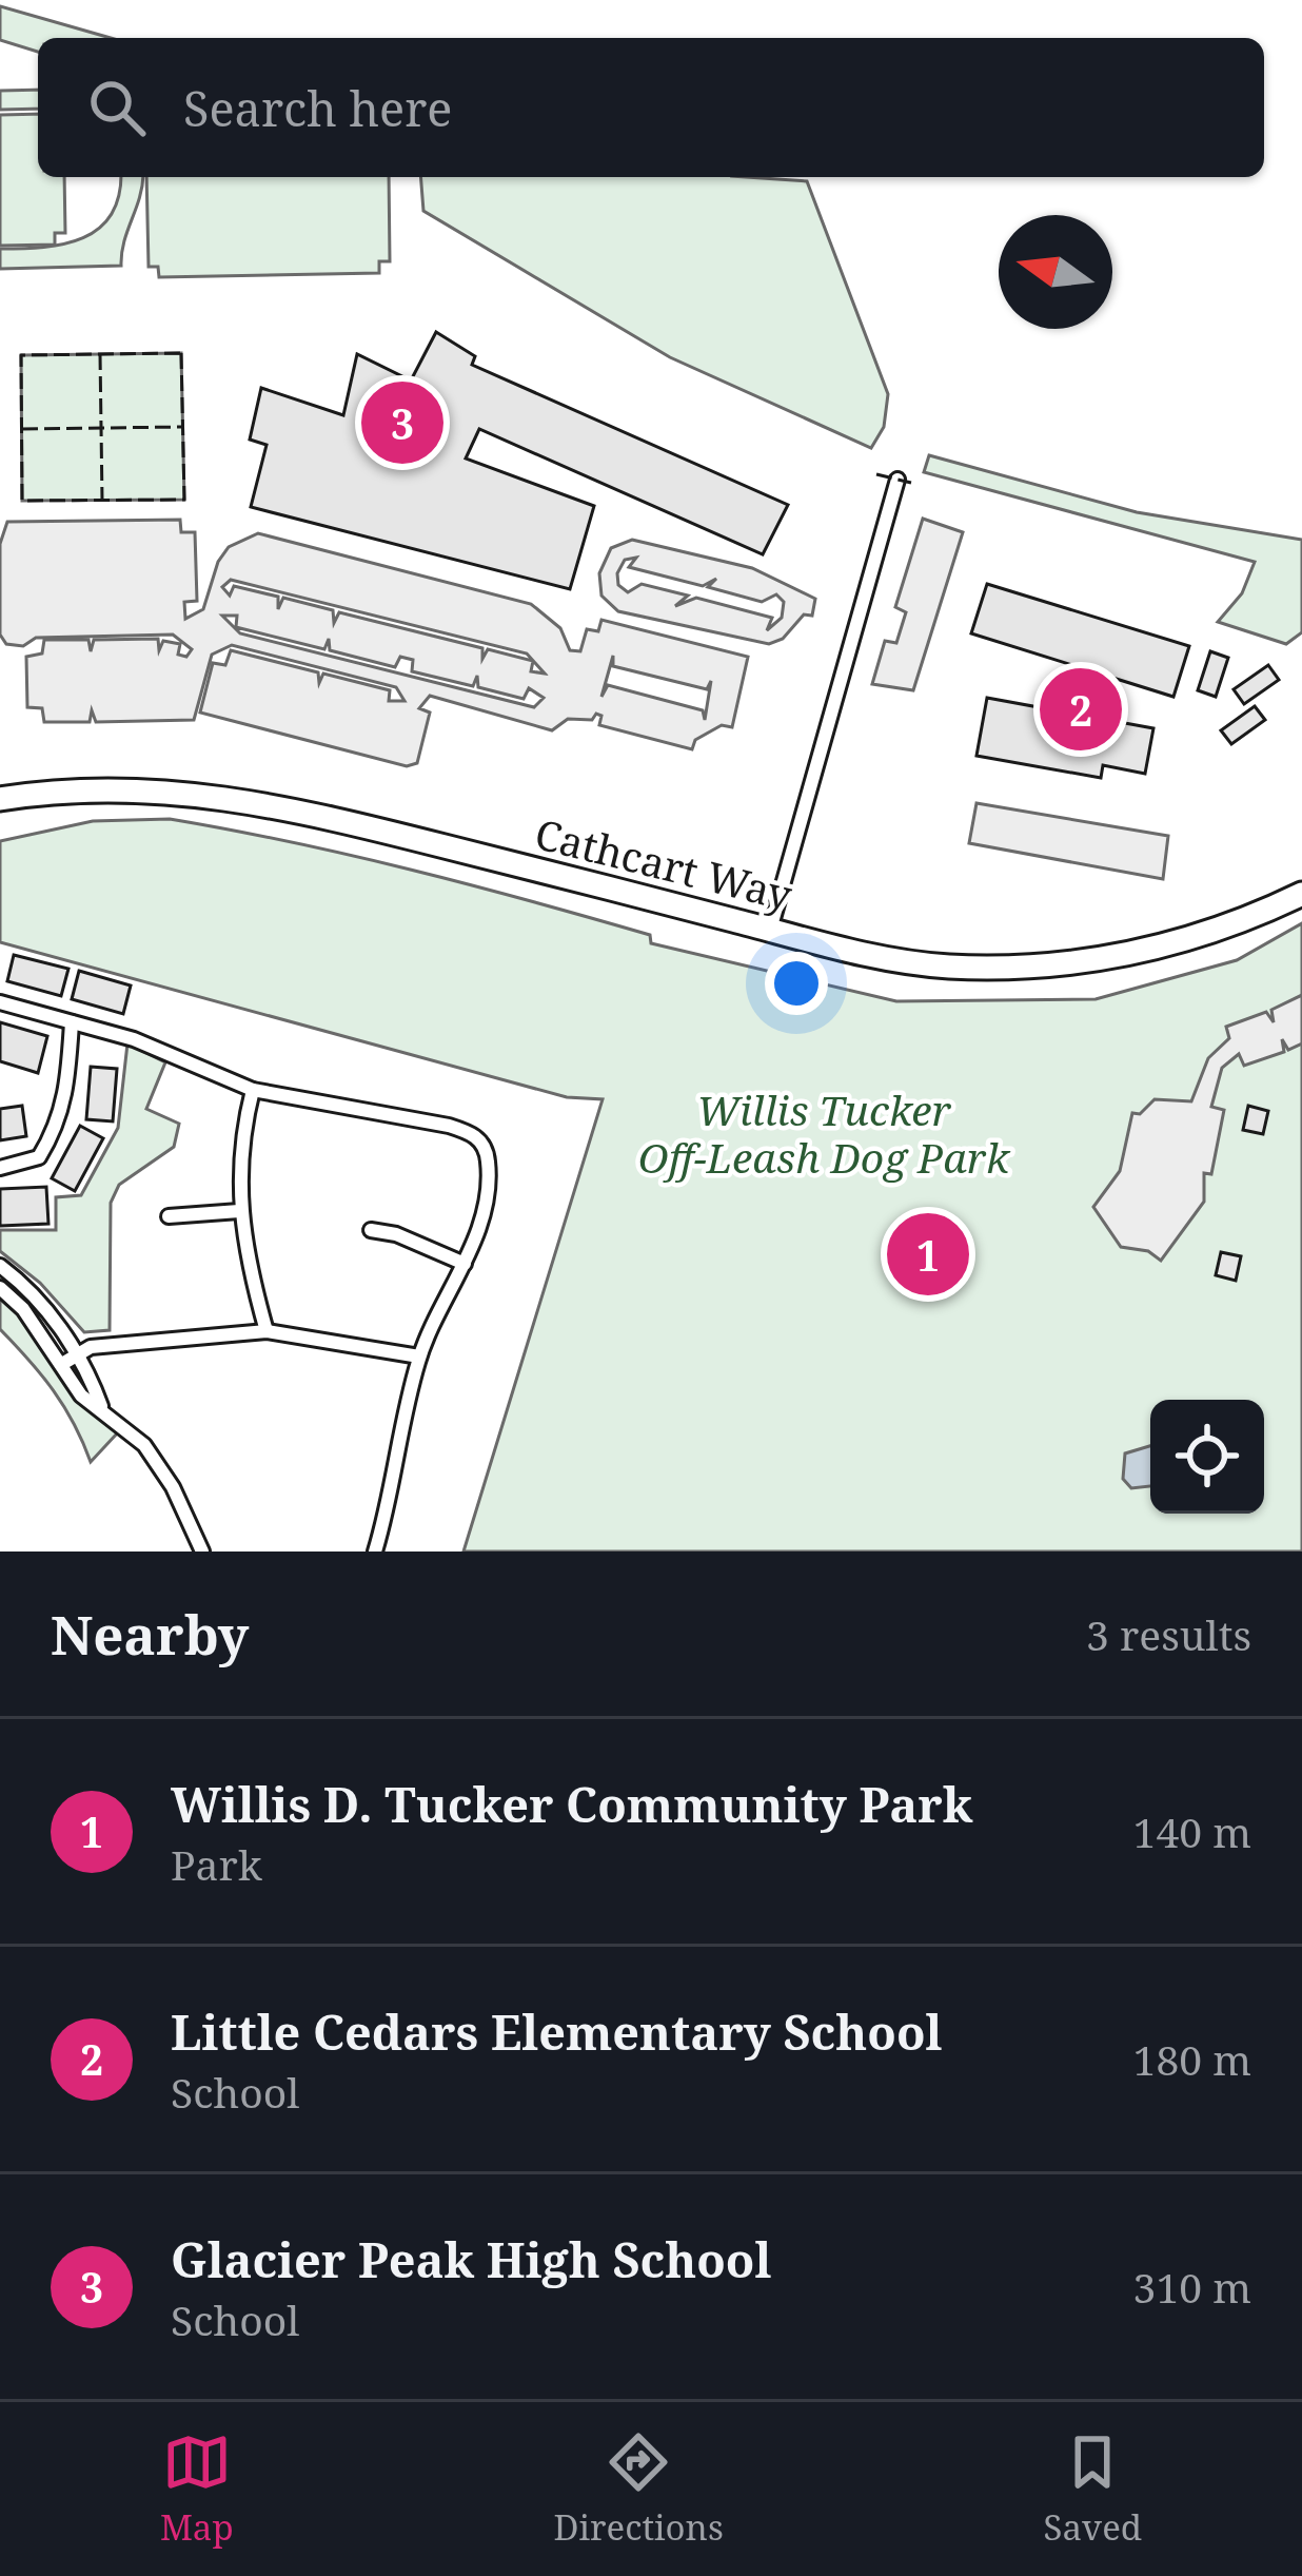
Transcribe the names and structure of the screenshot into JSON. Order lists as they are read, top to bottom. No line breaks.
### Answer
{"streets":{"main road":["Cathcart Way"]},"parks":["Willis Tucker Off-Leash Dog Park"],"north":"left","page":{"search":"Search here","pins":["3","2","1"],"heading":["Nearby","3 results"],"list":[{"mark":"1","name":"Willis D. Tucker Community Park","note":"Park","value":"140 m"},{"mark":"2","name":"Little Cedars Elementary School","note":"School","value":"180 m"},{"mark":"3","name":"Glacier Peak High School","note":"School","value":"310 m"}],"nav":["Map","Directions","Saved"]}}
